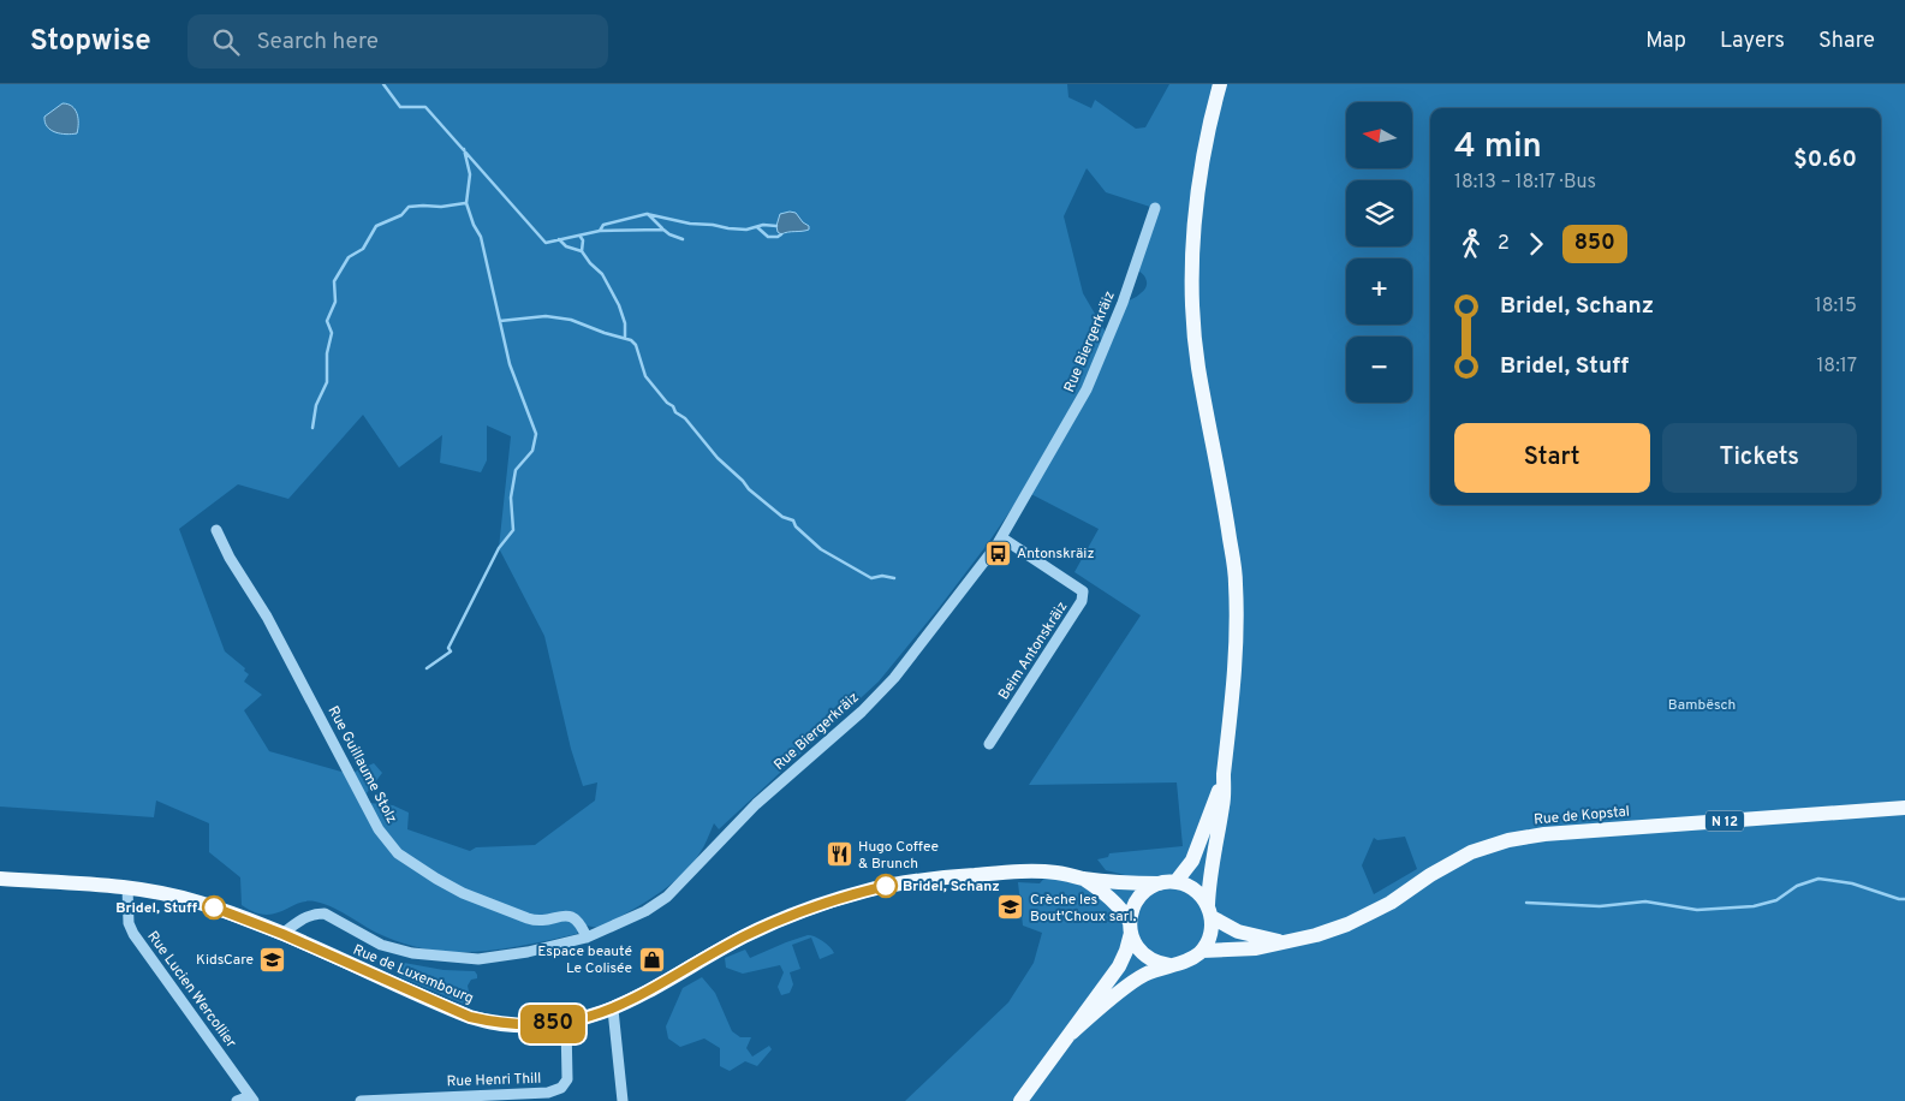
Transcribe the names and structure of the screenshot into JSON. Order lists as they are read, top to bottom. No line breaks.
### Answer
{"streets":{"main road":["Rue de Kopstal","N 12","Rue de Luxembourg"],"street":["Rue Biergerkräiz","Beim Antonskräiz","Rue Guillaume Stolz","Rue Lucien Wercollier","Rue Henri Thill"]},"crossings":[["Rue Biergerkräiz","Beim Antonskräiz"],["Rue Biergerkräiz","Rue Guillaume Stolz"],["Rue Biergerkräiz","Rue de Luxembourg"],["Rue de Kopstal","Rue de Luxembourg"],["Rue de Luxembourg","Rue Lucien Wercollier"],["Rue de Luxembourg","Rue Henri Thill"]],"parks":["Bambësch"],"places":{"bus stop":["Antonskräiz"],"restaurant":["Hugo Coffee & Brunch"],"other":["Bridel, Schanz","Bridel, Stuff"],"school or university":["Crèche les Bout'Choux sarl.","KidsCare"],"shop":["Espace beauté Le Colisée"]},"lines":["bus line 850"],"north":"left","page":{"header":"Stopwise","search":"Search here","nav":["Map","Layers","Share"],"on_map":"850","map_buttons":["+","−"],"heading":["4 min","18:13 – 18:17 · Bus","$0.60"],"legs":["2","850"],"list":[{"name":"Bridel, Schanz","value":"18:15"},{"name":"Bridel, Stuff","value":"18:17"}],"buttons":["Start","Tickets"]}}
